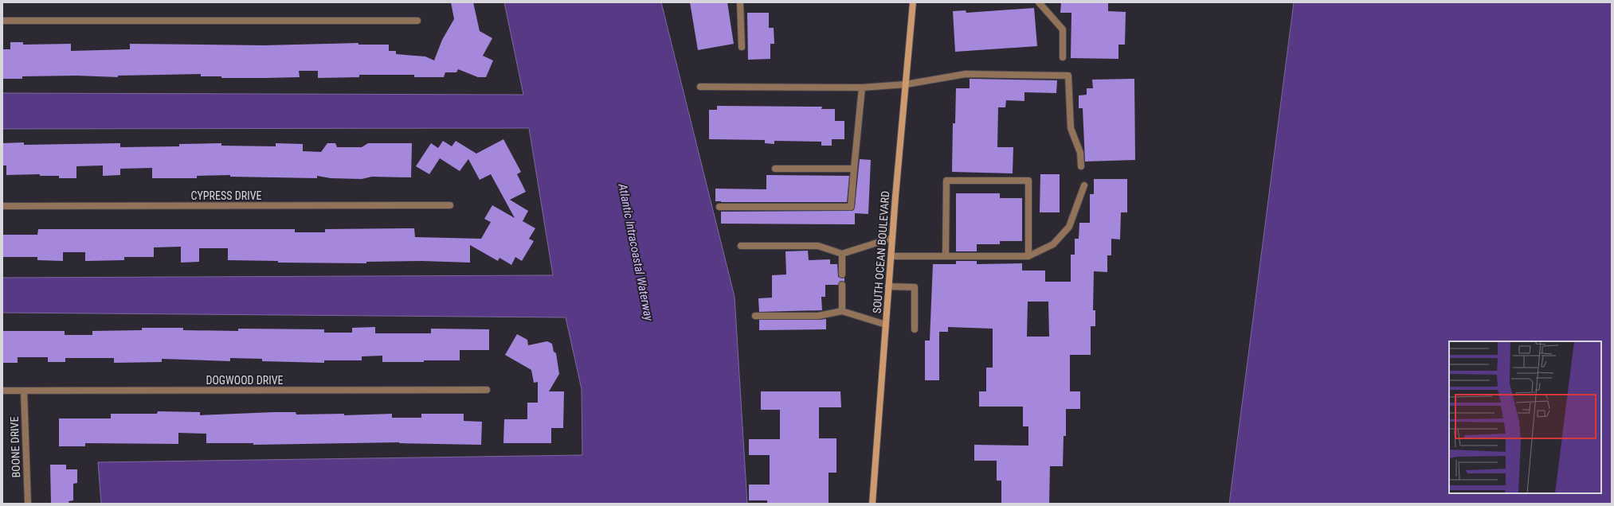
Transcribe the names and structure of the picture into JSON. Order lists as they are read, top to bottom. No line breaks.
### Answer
{"streets":{"main road":["SOUTH OCEAN BOULEVARD"],"street":["CYPRESS DRIVE","DOGWOOD DRIVE","BOONE DRIVE"]},"crossings":[["DOGWOOD DRIVE","BOONE DRIVE"]],"water":["Atlantic Intracoastal Waterway"]}
